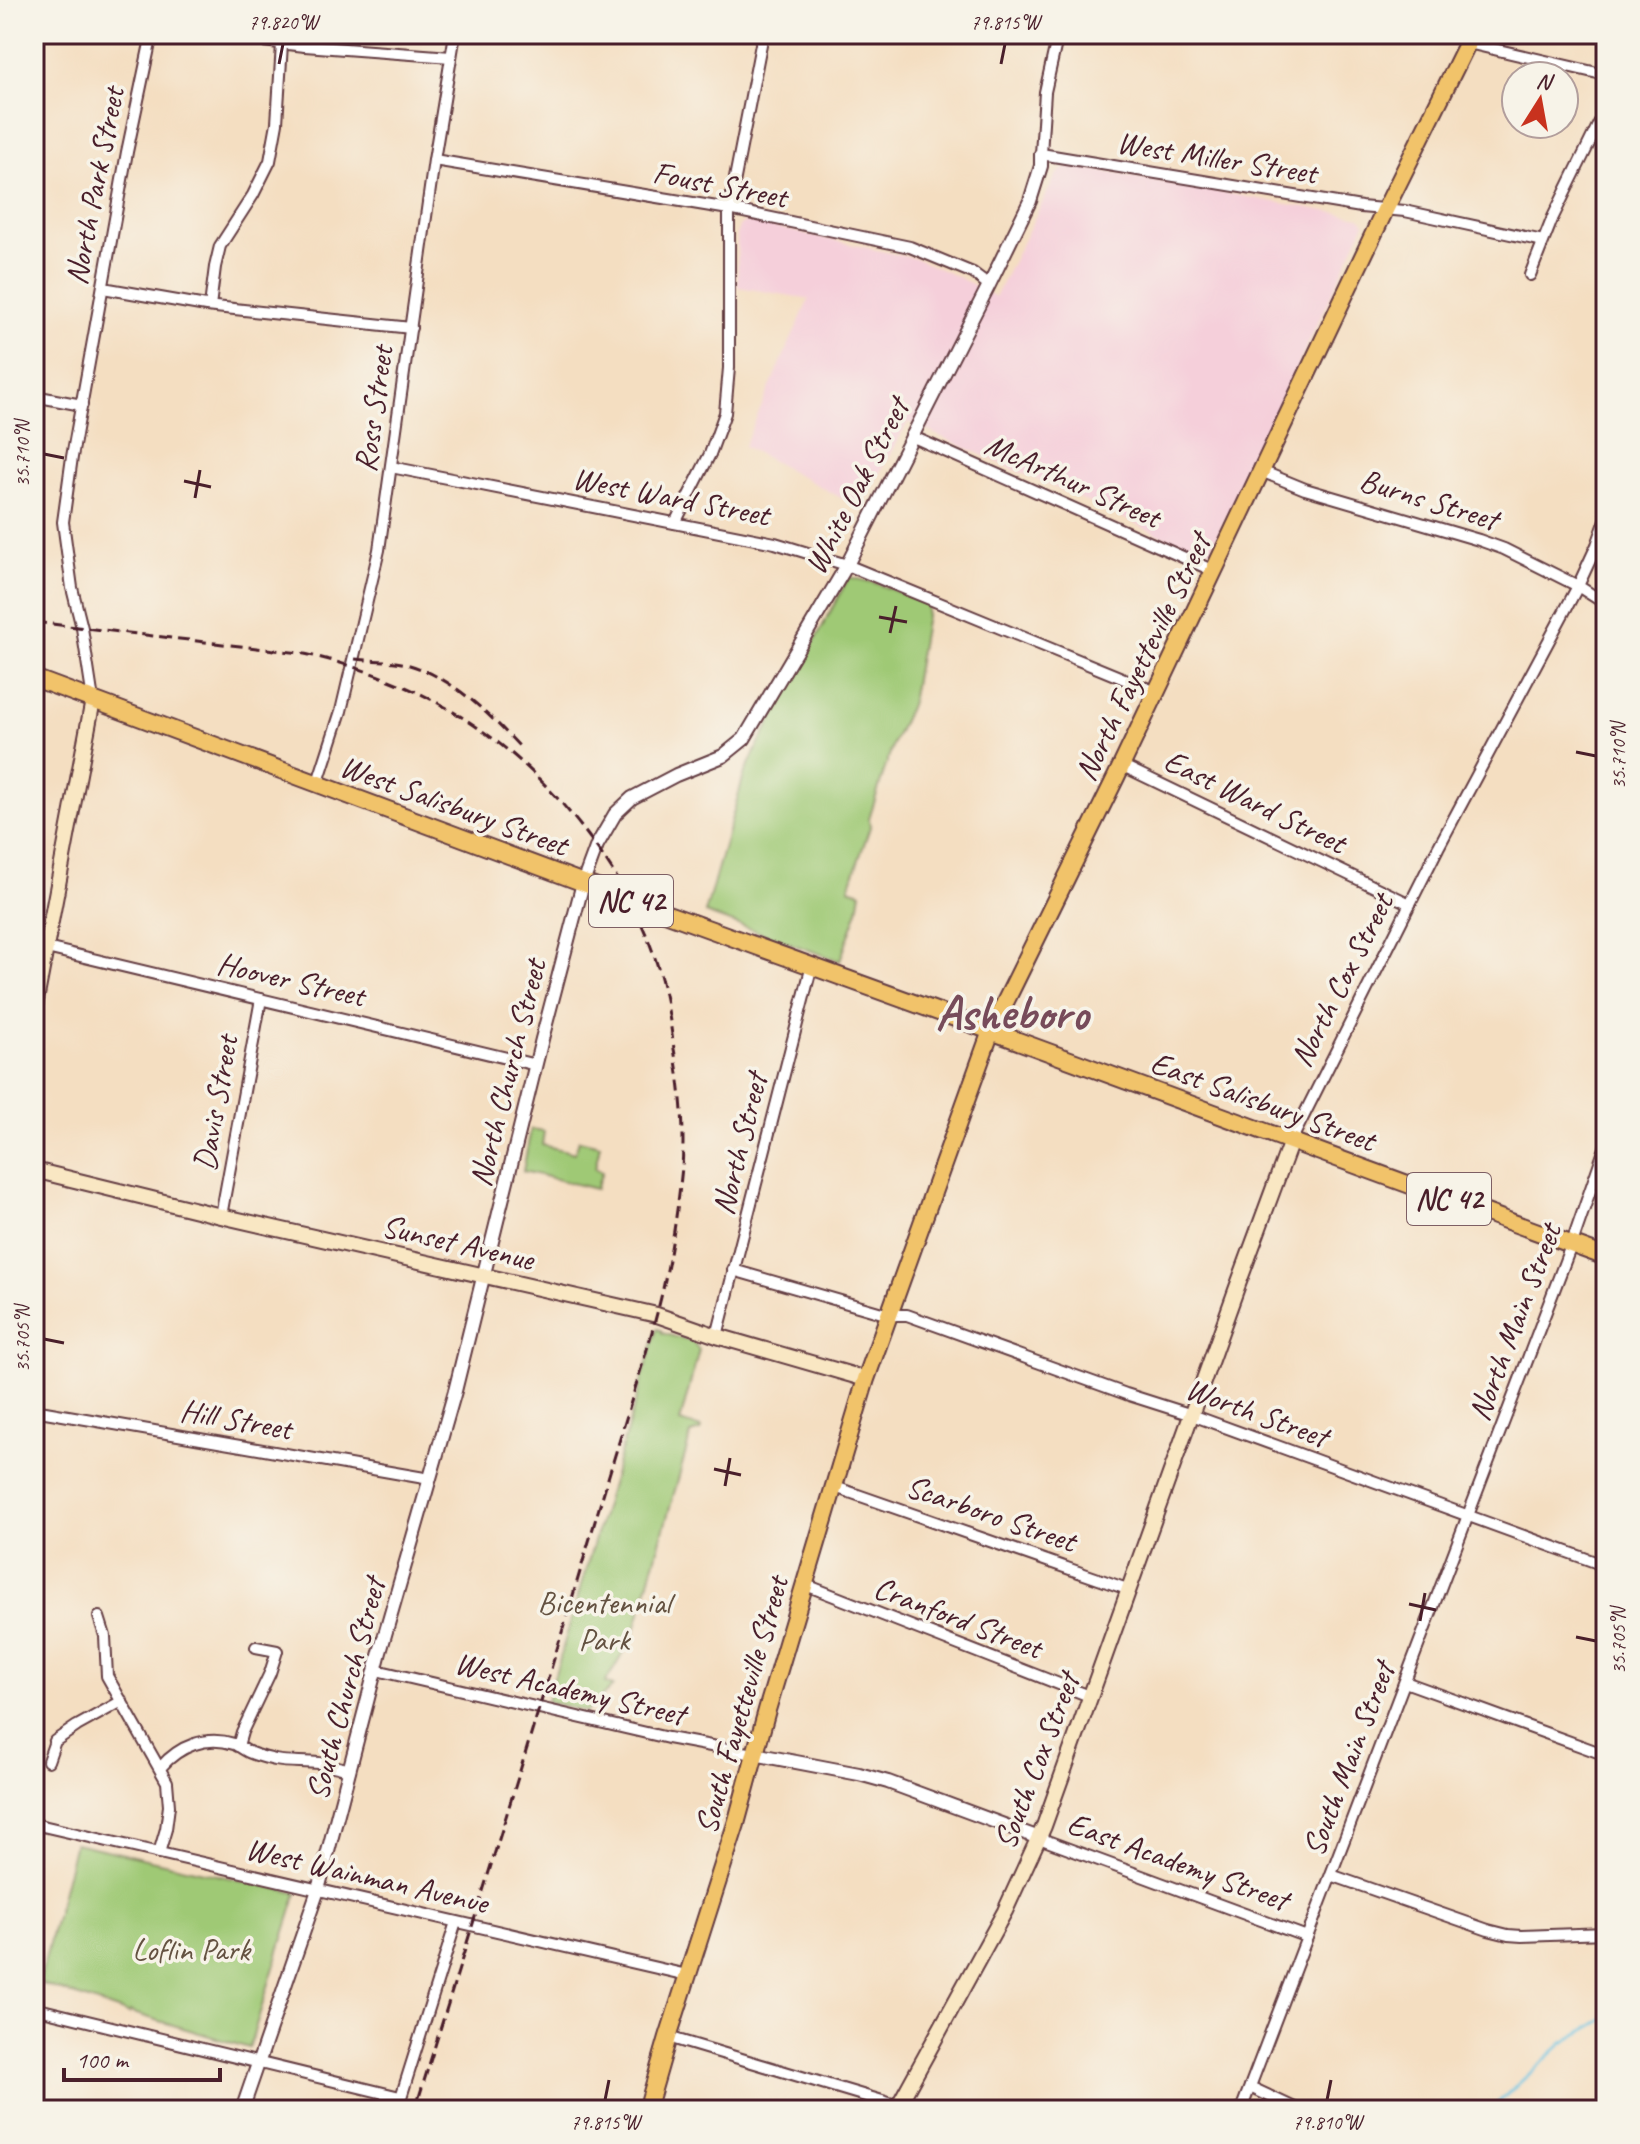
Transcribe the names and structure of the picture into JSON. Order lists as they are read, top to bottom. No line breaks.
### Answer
{"streets":{"main road":["North Park Street","North Fayetteville Street","West Salisbury Street","NC 42","North Cox Street","East Salisbury Street","Sunset Avenue","South Fayetteville Street","South Cox Street"],"street":["West Miller Street","Foust Street","Ross Street","McArthur Street","White Oak Street","West Ward Street","Burns Street","East Ward Street","Hoover Street","North Church Street","Davis Street","North Street","North Main Street","Worth Street","Hill Street","Scarboro Street","Cranford Street","West Academy Street","South Church Street","South Main Street","East Academy Street","West Wainman Avenue"]},"crossings":[["West Miller Street","White Oak Street"],["West Miller Street","North Fayetteville Street"],["Foust Street","Ross Street"],["Foust Street","White Oak Street"],["North Park Street","West Salisbury Street"],["North Park Street","Hoover Street"],["Ross Street","West Ward Street"],["Ross Street","West Salisbury Street"],["McArthur Street","White Oak Street"],["McArthur Street","North Fayetteville Street"],["White Oak Street","West Ward Street"],["White Oak Street","West Salisbury Street"],["White Oak Street","North Church Street"],["West Ward Street","North Fayetteville Street"],["Burns Street","North Fayetteville Street"],["Burns Street","North Cox Street"],["North Fayetteville Street","East Ward Street"],["North Fayetteville Street","West Salisbury Street"],["North Fayetteville Street","East Salisbury Street"],["North Fayetteville Street","Worth Street"],["North Fayetteville Street","South Fayetteville Street"],["East Ward Street","North Cox Street"],["West Salisbury Street","North Church Street"],["West Salisbury Street","East Salisbury Street"],["West Salisbury Street","North Street"],["Hoover Street","North Church Street"],["Hoover Street","Davis Street"],["North Cox Street","East Salisbury Street"],["North Cox Street","Worth Street"],["North Cox Street","South Cox Street"],["North Church Street","Sunset Avenue"],["North Church Street","South Church Street"],["East Salisbury Street","North Main Street"],["Davis Street","Sunset Avenue"],["North Street","Sunset Avenue"],["North Street","Worth Street"],["Sunset Avenue","South Church Street"],["Sunset Avenue","South Fayetteville Street"],["North Main Street","Worth Street"],["North Main Street","South Main Street"],["Worth Street","South Fayetteville Street"],["Worth Street","South Main Street"],["Worth Street","South Cox Street"],["Hill Street","South Church Street"],["Scarboro Street","South Fayetteville Street"],["Scarboro Street","South Cox Street"],["Cranford Street","South Fayetteville Street"],["Cranford Street","South Cox Street"],["West Academy Street","South Church Street"],["West Academy Street","South Fayetteville Street"],["West Academy Street","East Academy Street"],["South Church Street","West Wainman Avenue"],["South Fayetteville Street","East Academy Street"],["South Fayetteville Street","West Wainman Avenue"],["South Main Street","East Academy Street"],["South Cox Street","East Academy Street"]],"districts":["Asheboro"],"parks":["Bicentennial Park","Loflin Park"],"scale_bar":"100 m","north":"top","coordinates":["79.820°W","79.815°W","35.710°N","35.705°N","79.810°W"]}
